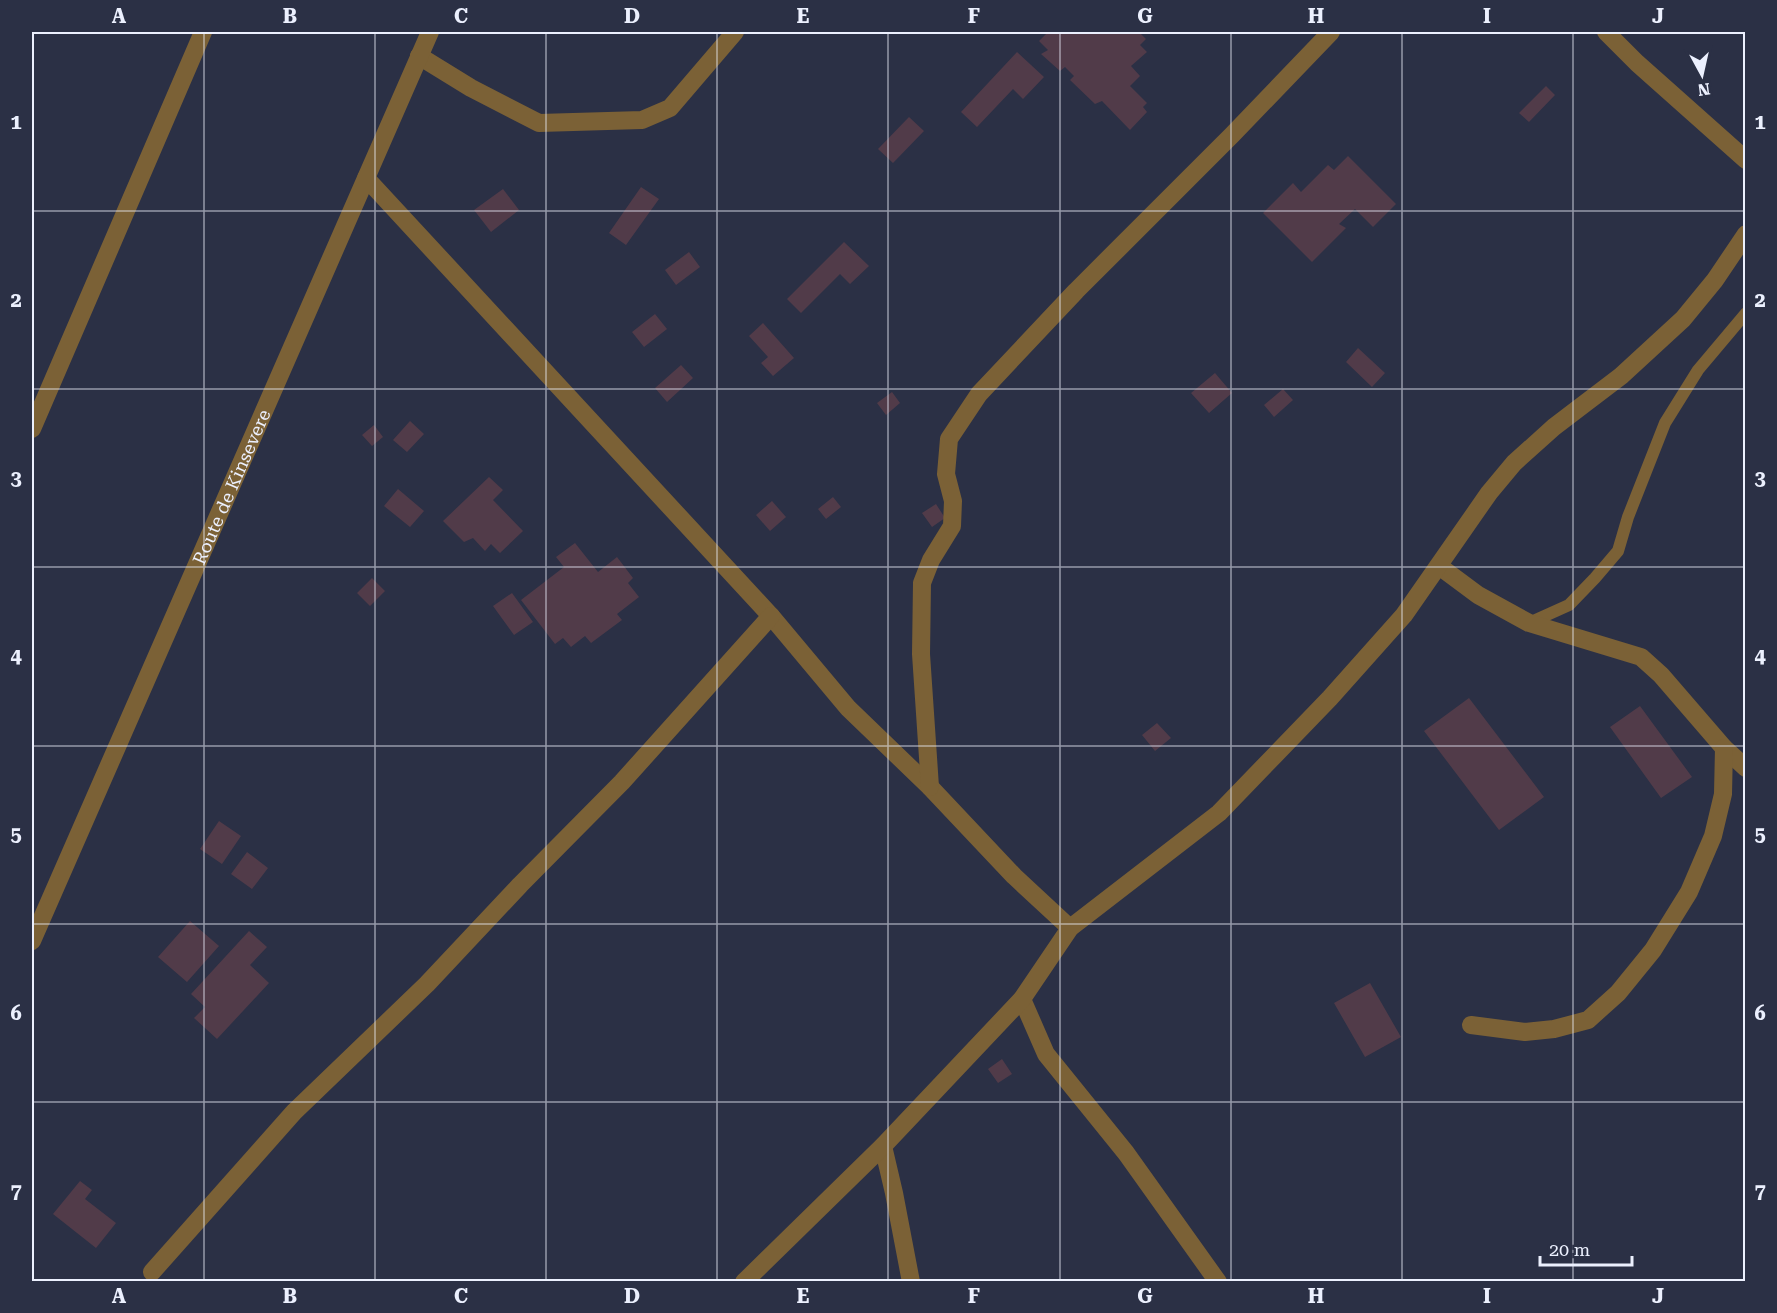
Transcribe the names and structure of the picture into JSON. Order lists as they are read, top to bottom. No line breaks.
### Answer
{"streets":{"street":["Route de Kinsevere"]},"scale_bar":"20 m","north":"bottom","grid":{"columns":["A","B","C","D","E","F","G","H","I","J"],"rows":["1","2","3","4","5","6","7"]}}
